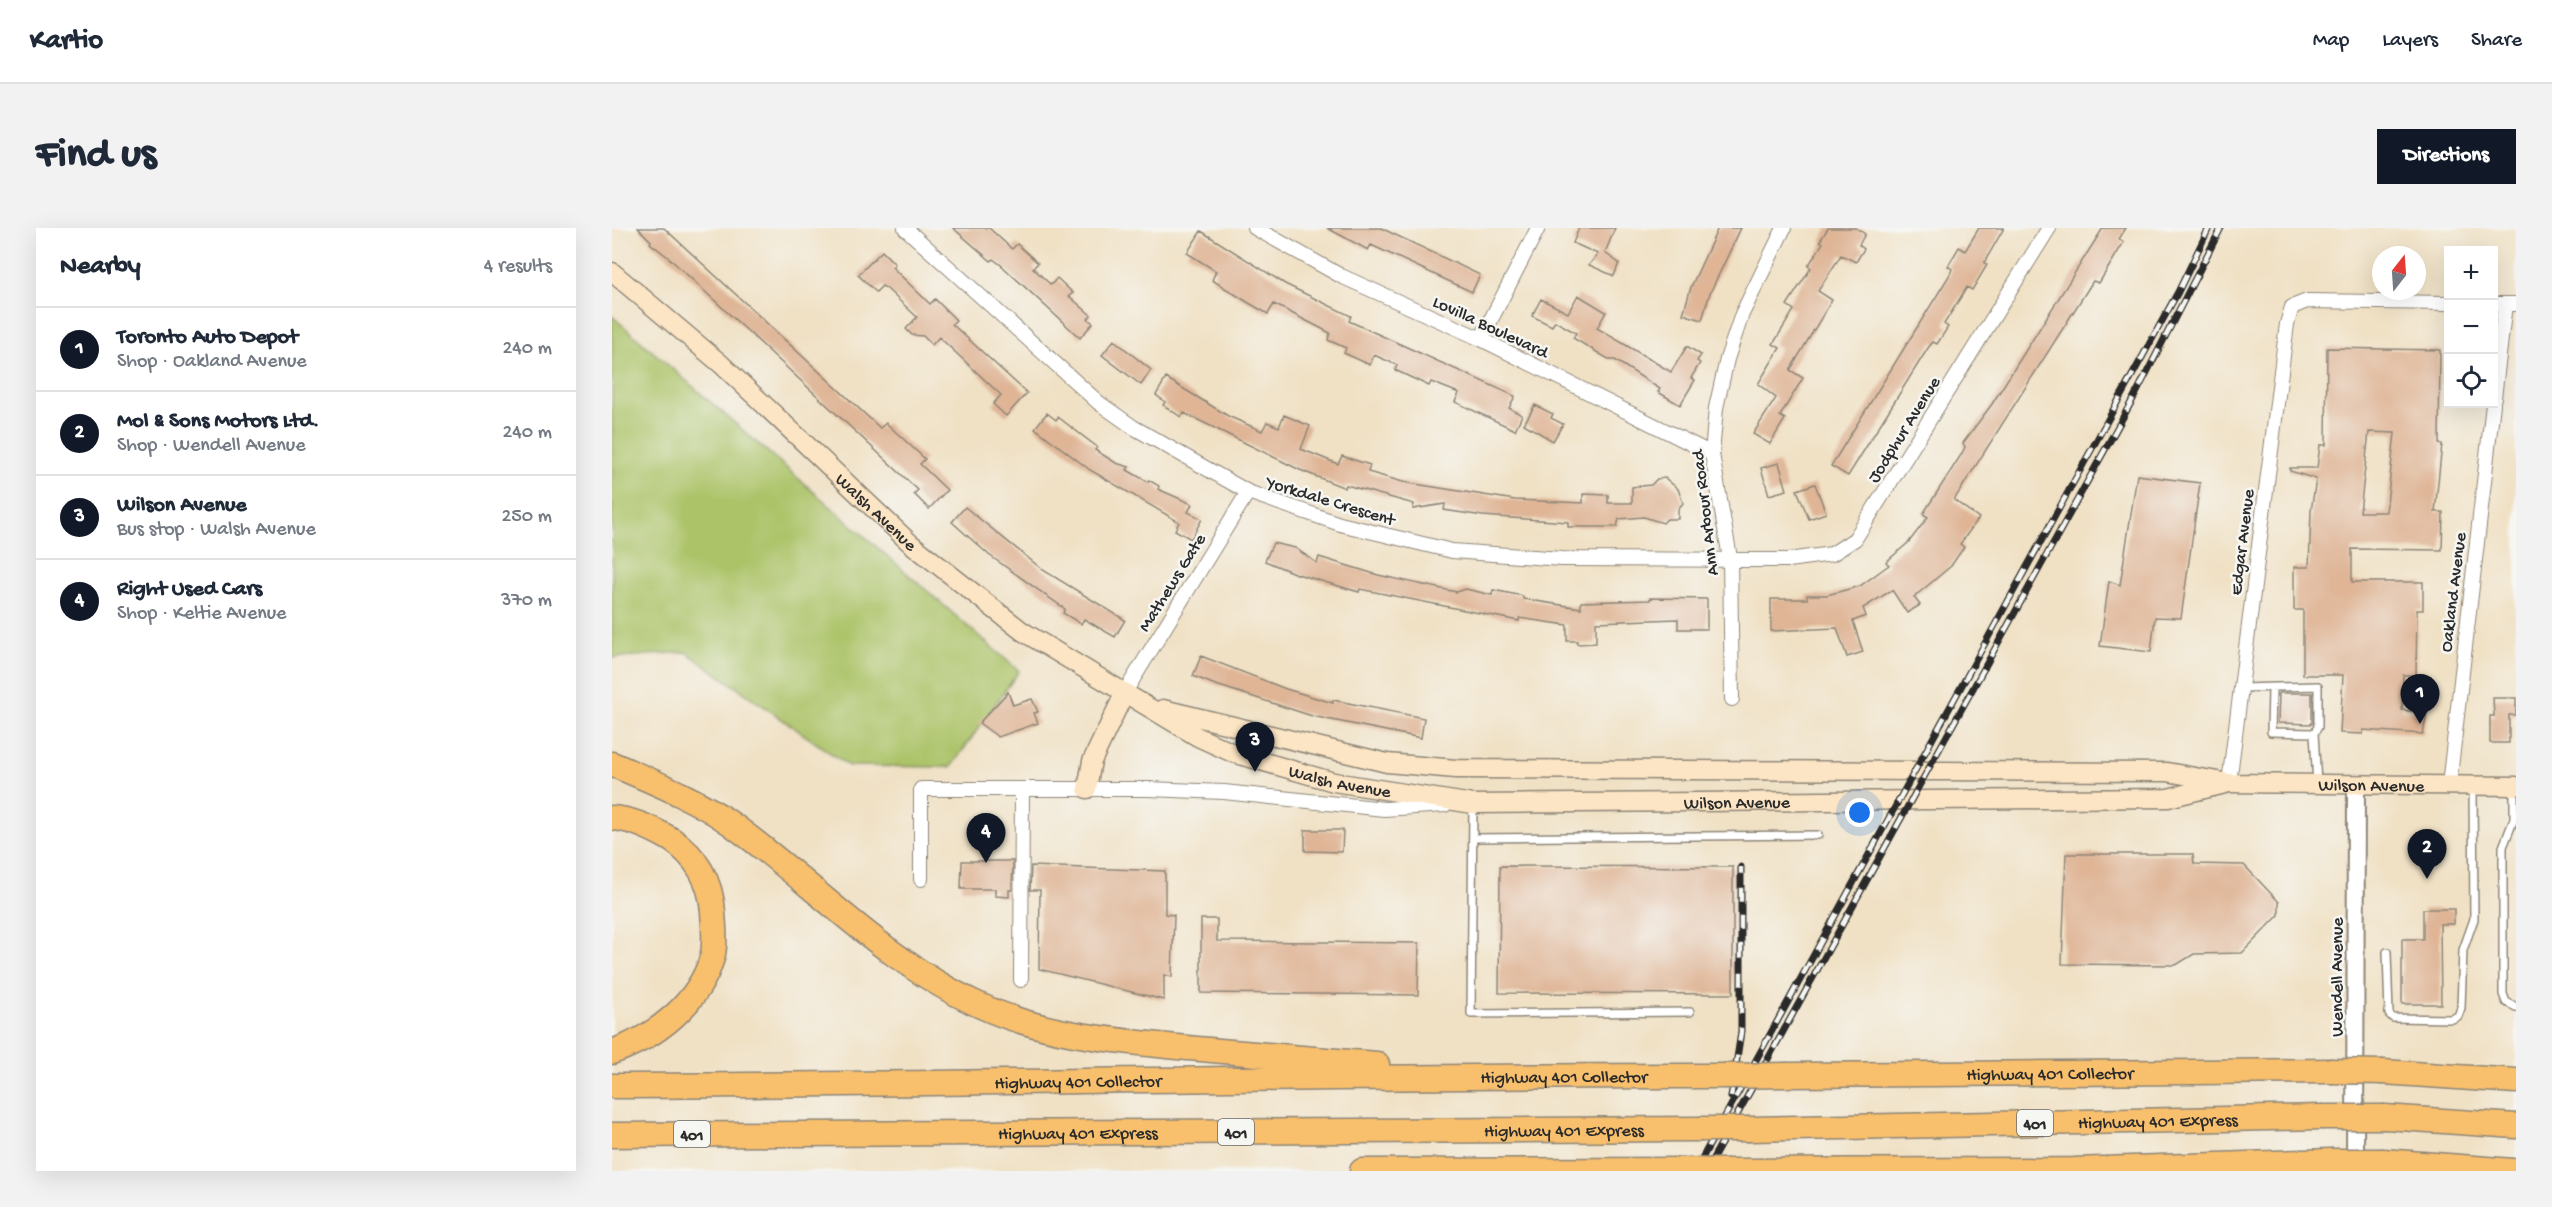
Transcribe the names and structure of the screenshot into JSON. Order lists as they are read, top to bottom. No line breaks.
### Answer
{"streets":{"highway":["Highway 401 Collector","Highway 401 Express","401"],"main road":["Walsh Avenue","Wilson Avenue"],"street":["Lovilla Boulevard","Jodphur Avenue","Yorkdale Crescent","Ann Arbour Road","Edgar Avenue","Mathews Gate","Oakland Avenue","Wendell Avenue"]},"crossings":[["Lovilla Boulevard","Ann Arbour Road"],["Jodphur Avenue","Yorkdale Crescent"],["Jodphur Avenue","Ann Arbour Road"],["Yorkdale Crescent","Ann Arbour Road"],["Yorkdale Crescent","Mathews Gate"],["Walsh Avenue","Mathews Gate"],["Walsh Avenue","Wilson Avenue"],["Edgar Avenue","Wilson Avenue"],["Oakland Avenue","Wilson Avenue"],["Wilson Avenue","Wendell Avenue"]],"north":"top","page":{"header":"Kartio","nav":["Map","Layers","Share"],"buttons":"Directions","title":"Find us","heading":["Nearby","4 results"],"map_buttons":["+","−"],"list":[{"mark":"1","name":"Toronto Auto Depot","note":"Shop · Oakland Avenue","value":"240 m"},{"mark":"2","name":"Mol & Sons Motors Ltd.","note":"Shop · Wendell Avenue","value":"240 m"},{"mark":"3","name":"Wilson Avenue","note":"Bus stop · Walsh Avenue","value":"250 m"},{"mark":"4","name":"Right Used Cars","note":"Shop · Keltie Avenue","value":"370 m"}],"pins":["1","3","4","2"]}}
